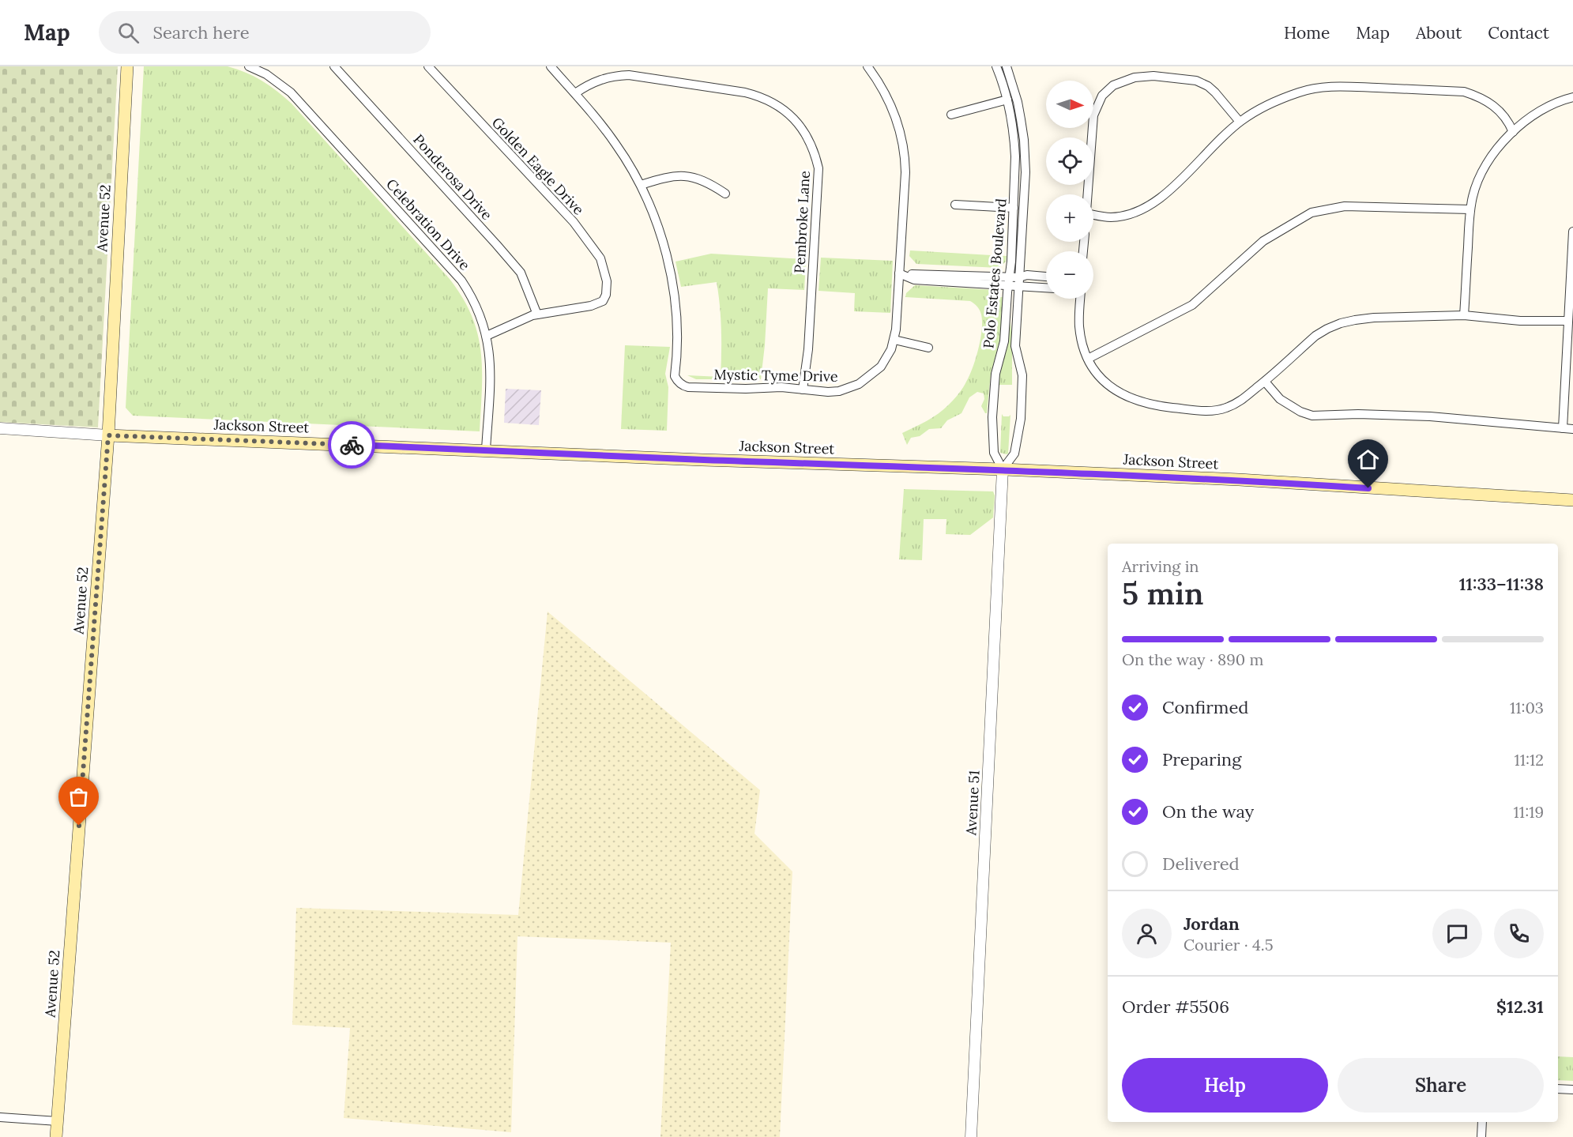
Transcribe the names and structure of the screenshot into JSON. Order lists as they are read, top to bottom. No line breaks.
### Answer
{"streets":{"main road":["Avenue 52","Jackson Street"],"street":["Golden Eagle Drive","Ponderosa Drive","Pembroke Lane","Celebration Drive","Polo Estates Boulevard","Mystic Tyme Drive","Avenue 51"]},"crossings":[["Golden Eagle Drive","Ponderosa Drive"],["Avenue 52","Jackson Street"],["Pembroke Lane","Mystic Tyme Drive"],["Celebration Drive","Jackson Street"],["Polo Estates Boulevard","Jackson Street"],["Polo Estates Boulevard","Avenue 51"],["Jackson Street","Avenue 51"]],"north":"right","page":{"header":"Map","search":"Search here","nav":["Home","Map","About","Contact"],"map_buttons":["+","−"],"heading":["5 min","Arriving in","11:33–11:38"],"panel":["Jordan","Courier · 4.5","Order #5506","$12.31"],"bar":"On the way · 890 m","list":[["Confirmed","11:03"],["Preparing","11:12"],["On the way","11:19"],"Delivered"],"buttons":["Help","Share"]}}
